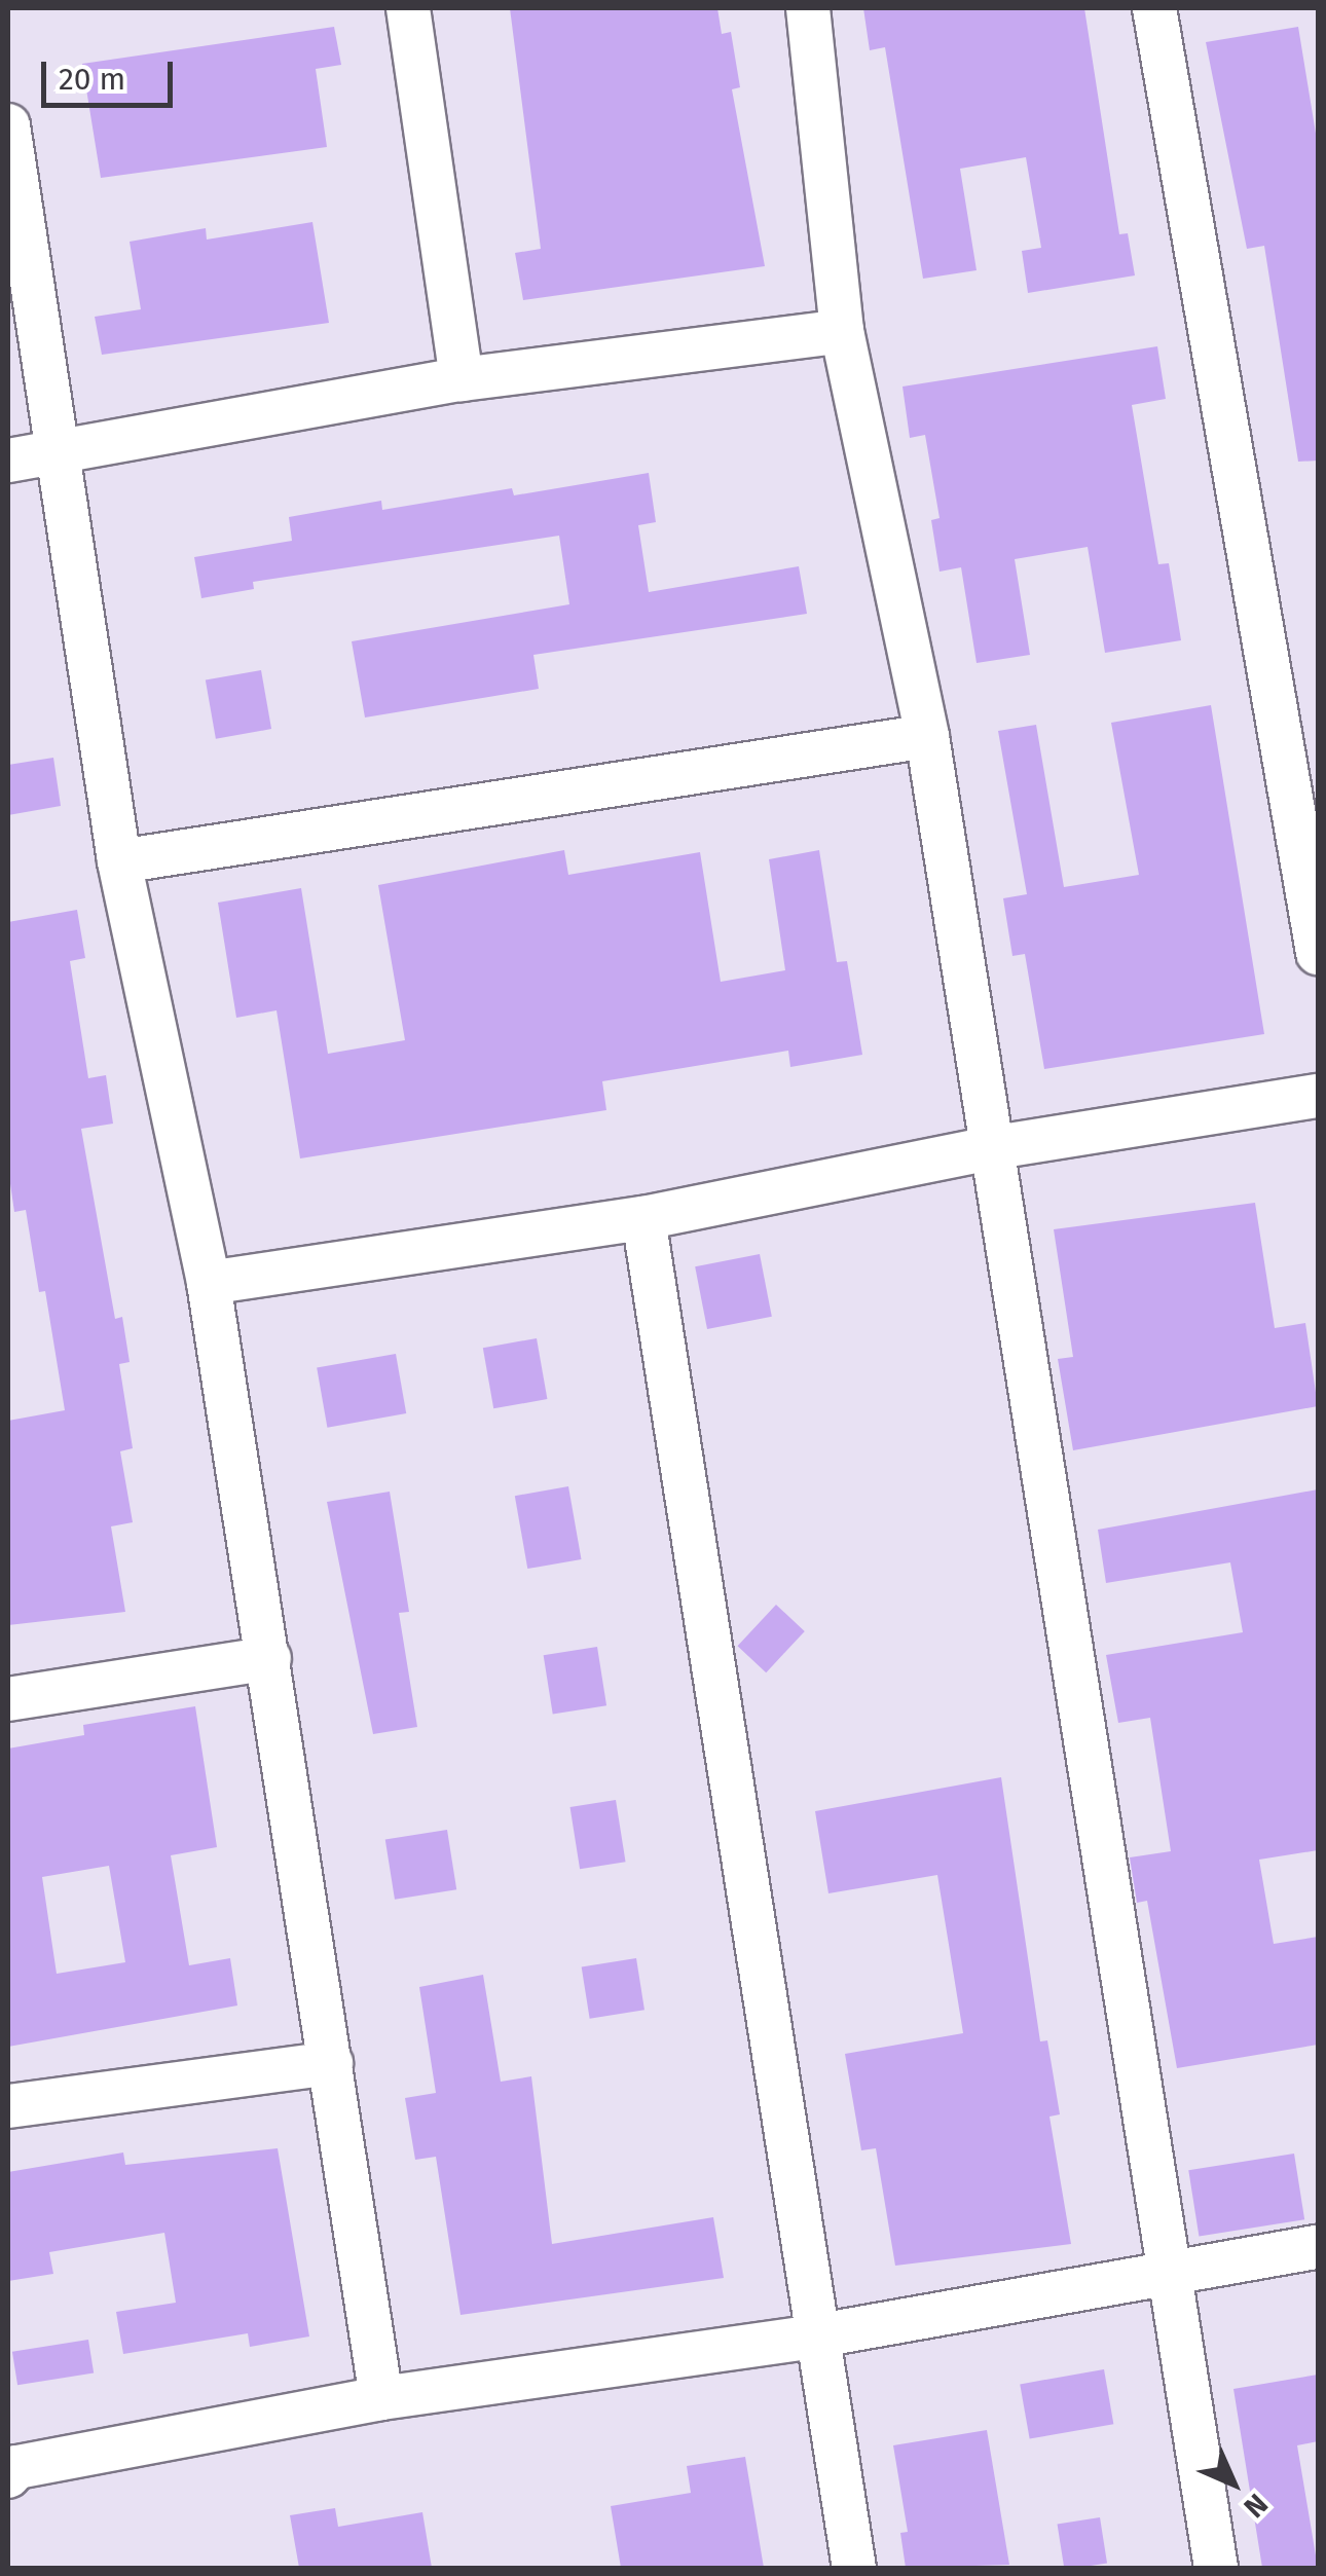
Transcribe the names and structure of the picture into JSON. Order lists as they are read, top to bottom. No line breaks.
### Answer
{"scale_bar":"20 m","north":"bottom right"}
